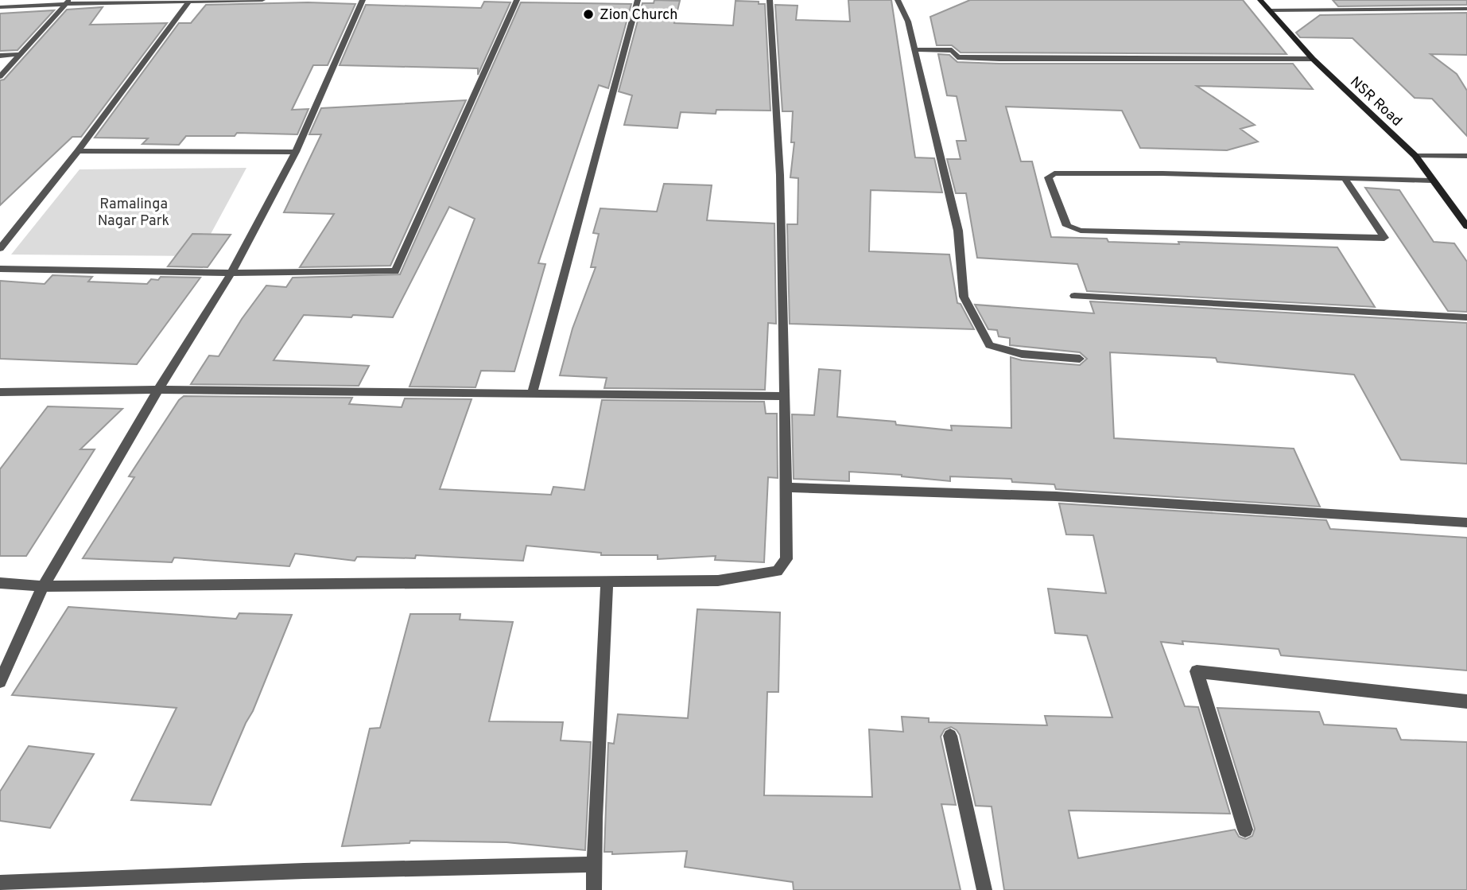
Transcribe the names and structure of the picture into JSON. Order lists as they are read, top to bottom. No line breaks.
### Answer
{"streets":{"main road":["NSR Road"]},"parks":["Ramalinga Nagar Park"],"places":["Zion Church"]}
